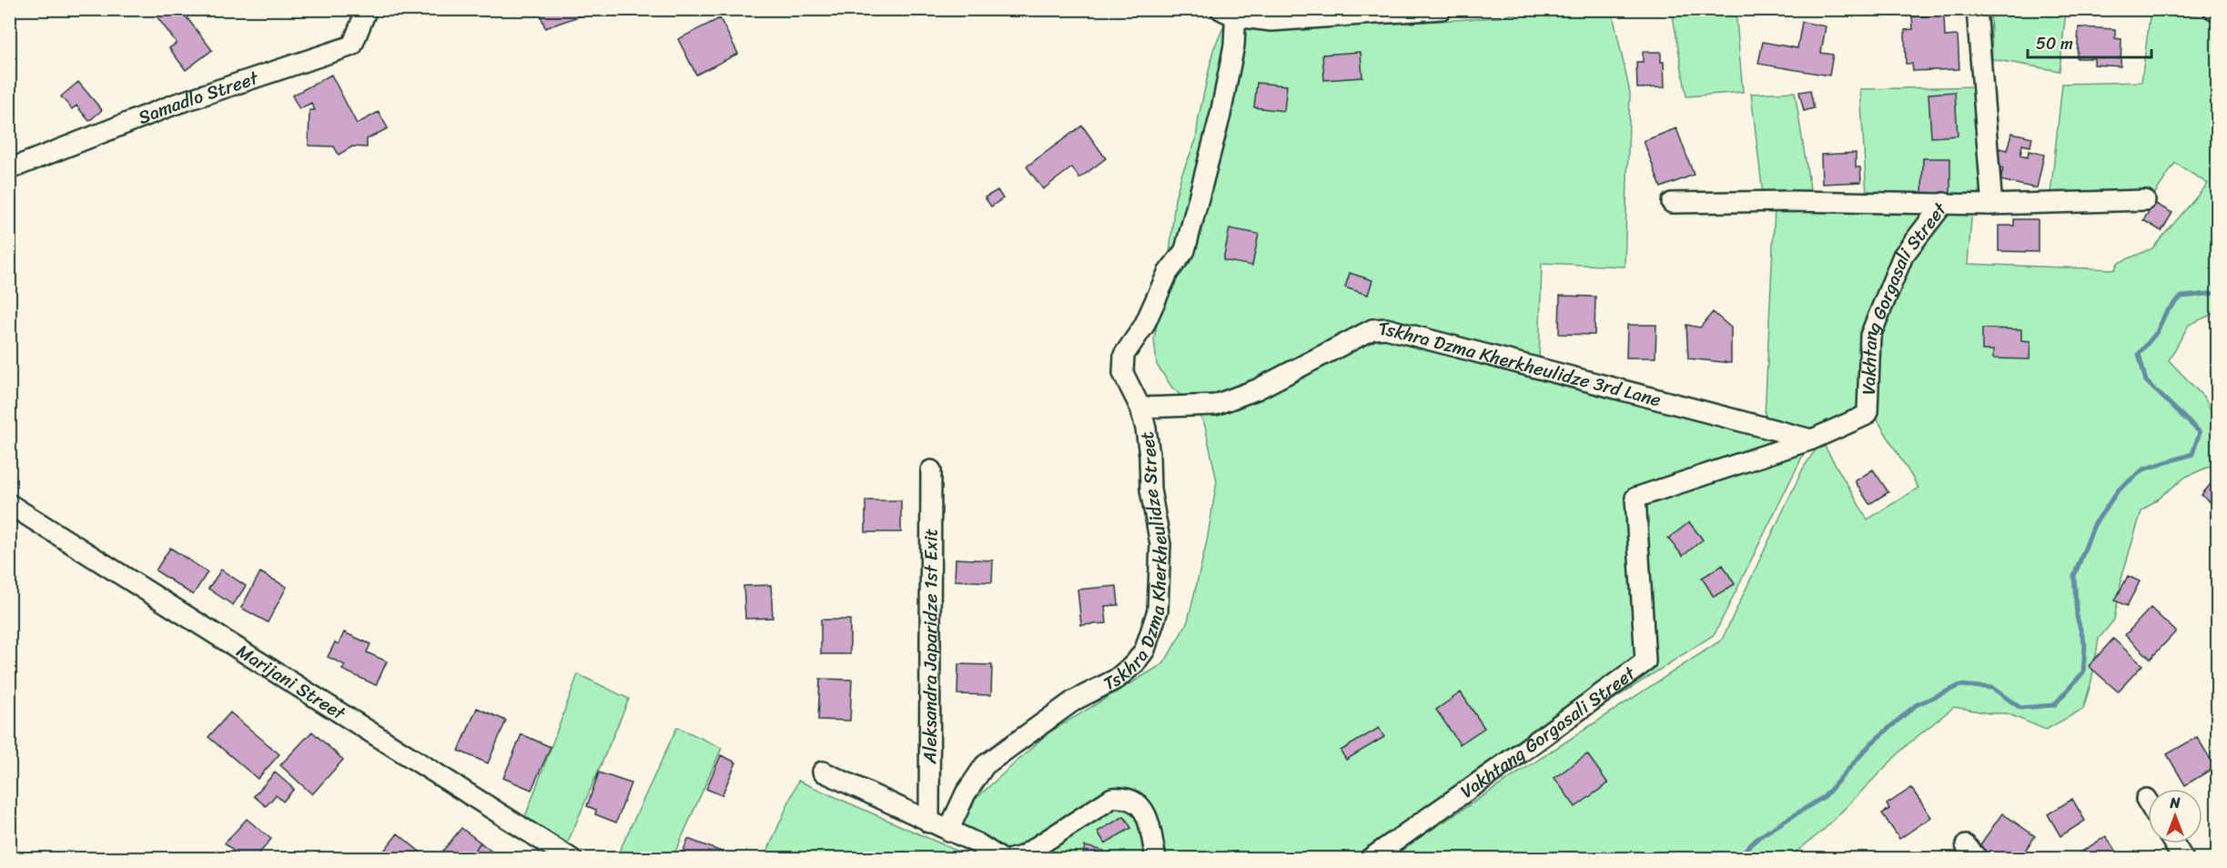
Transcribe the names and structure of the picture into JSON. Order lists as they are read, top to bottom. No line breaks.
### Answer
{"streets":{"street":["Samadlo Street","Vakhtang Gorgasali Street","Tskhra Dzma Kherkheulidze 3rd Lane","Tskhra Dzma Kherkheulidze Street","Aleksandra Japaridze 1st Exit","Marijani Street"]},"crossings":[["Vakhtang Gorgasali Street","Tskhra Dzma Kherkheulidze 3rd Lane"],["Tskhra Dzma Kherkheulidze 3rd Lane","Tskhra Dzma Kherkheulidze Street"]],"scale_bar":"50 m","north":"top"}
